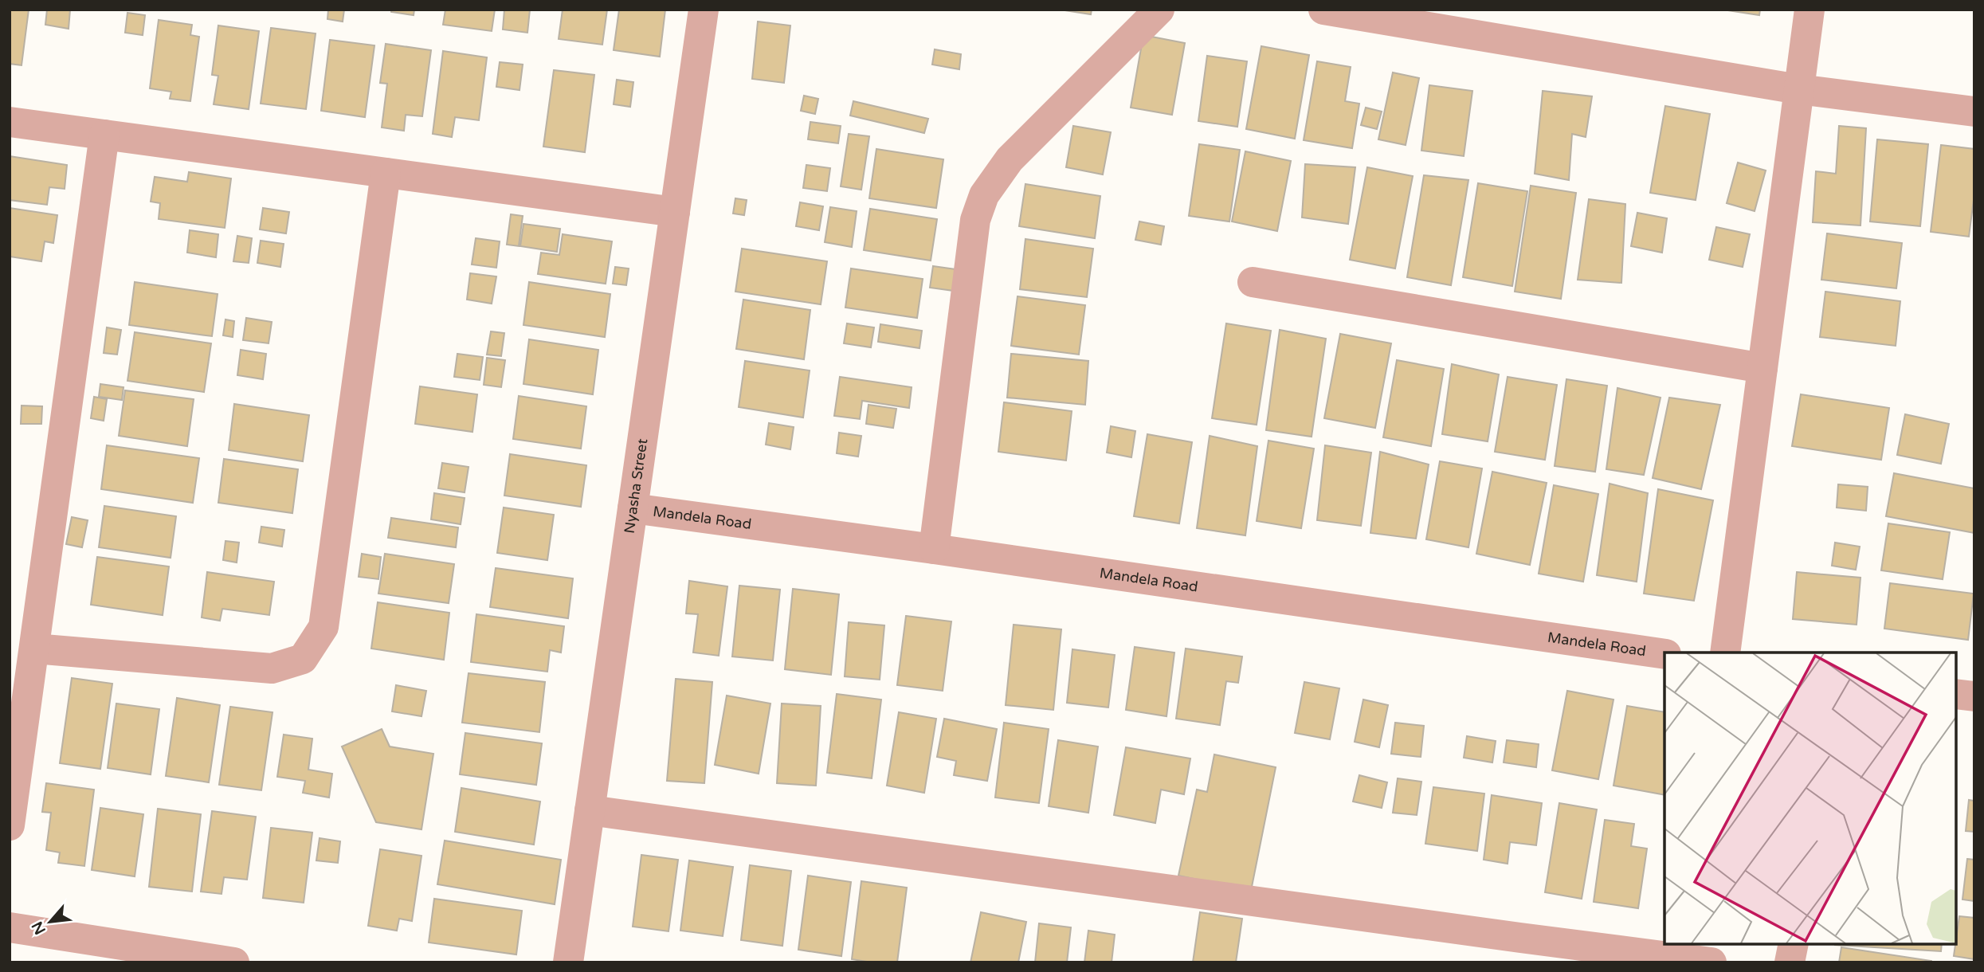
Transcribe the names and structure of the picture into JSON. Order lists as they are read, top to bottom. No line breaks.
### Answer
{"streets":{"street":["Nyasha Street","Mandela Road"]},"crossings":[["Nyasha Street","Mandela Road"]],"north":"bottom left"}
